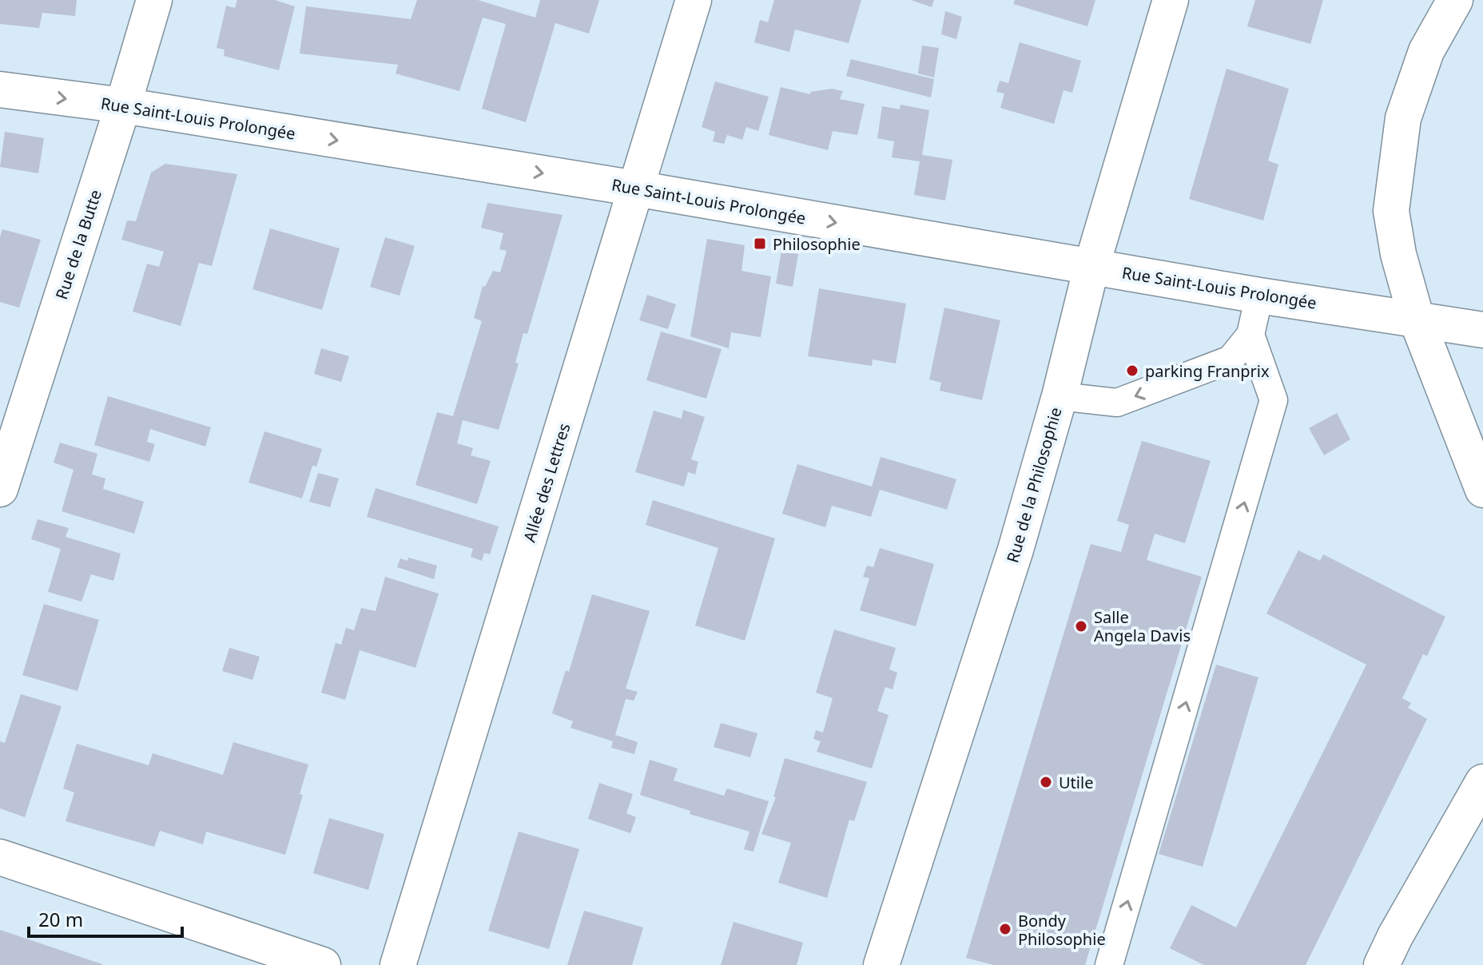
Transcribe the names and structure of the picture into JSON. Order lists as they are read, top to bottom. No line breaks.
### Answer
{"streets":{"street":["Rue Saint-Louis Prolongée","Rue de la Butte","Allée des Lettres","Rue de la Philosophie"]},"crossings":[["Rue Saint-Louis Prolongée","Rue de la Butte"],["Rue Saint-Louis Prolongée","Allée des Lettres"],["Rue Saint-Louis Prolongée","Rue de la Philosophie"]],"one_way":["Rue Saint-Louis Prolongée"],"places":{"transit":["Philosophie"],"other":["parking Franprix","Salle Angela Davis","Utile","Bondy Philosophie"]},"scale_bar":"20 m"}
